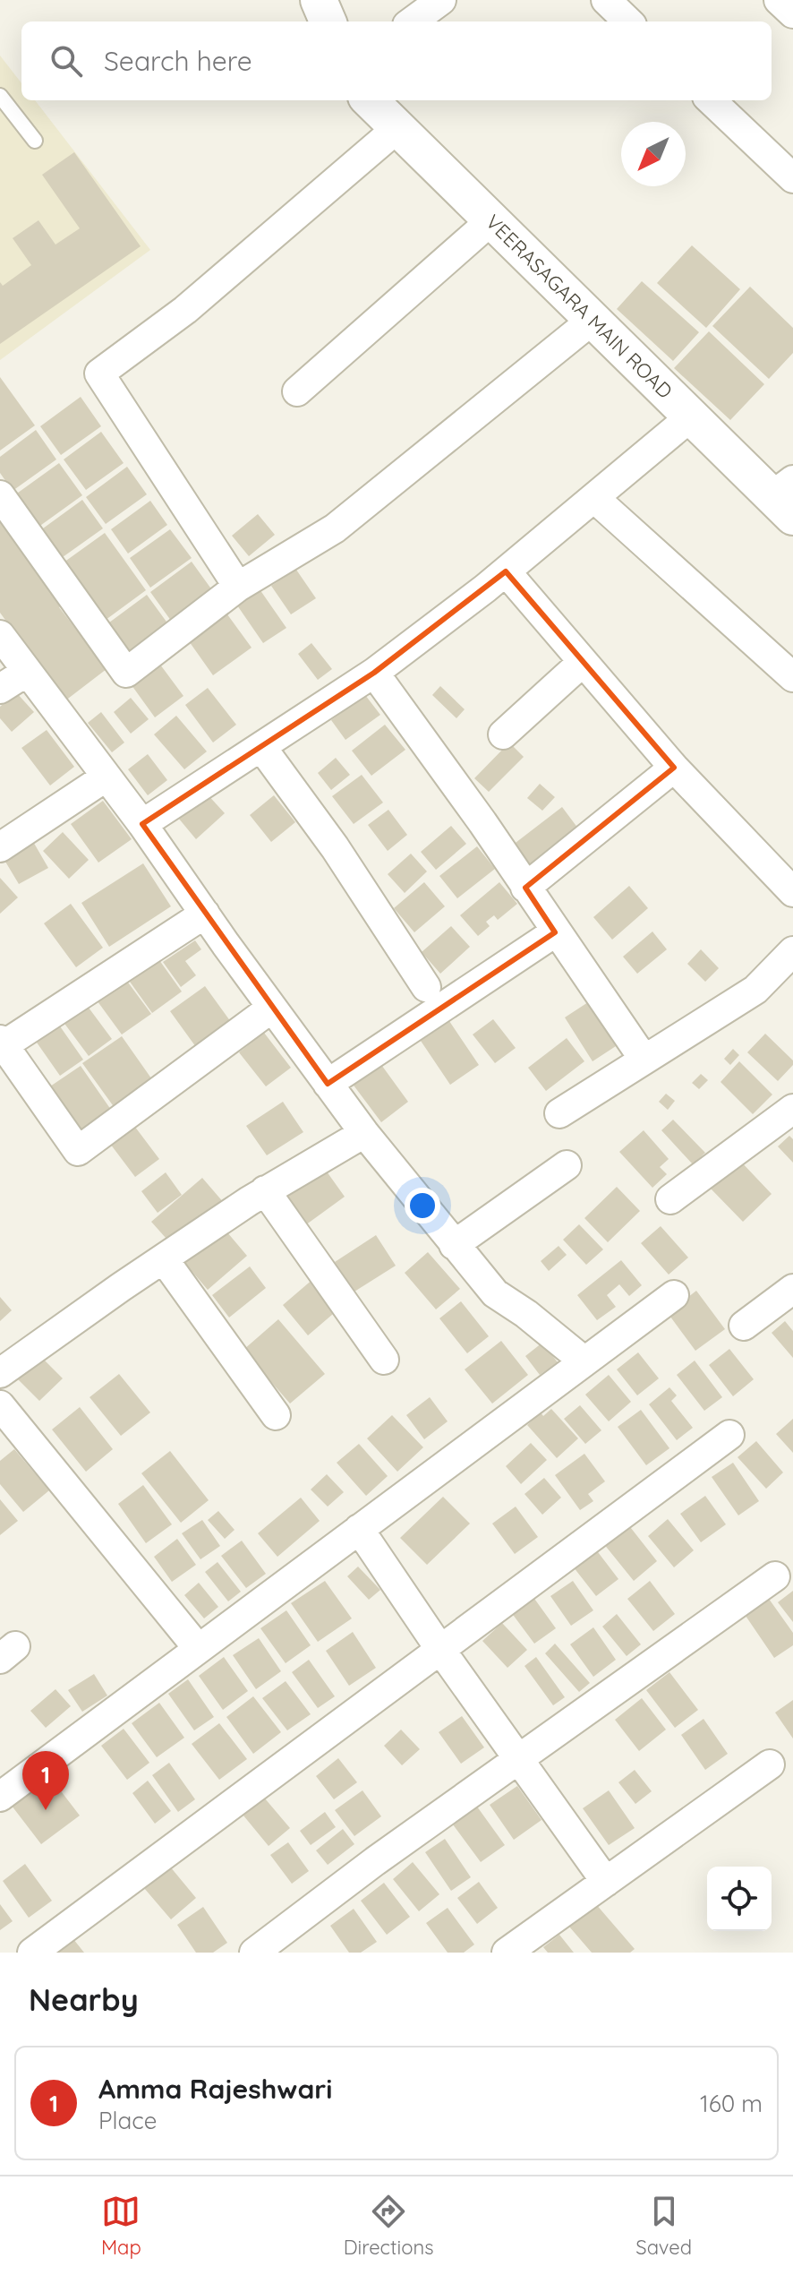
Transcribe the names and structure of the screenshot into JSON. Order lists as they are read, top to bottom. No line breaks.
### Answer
{"streets":{"street":["VEERASAGARA MAIN ROAD"]},"north":"bottom left","page":{"search":"Search here","pins":"1","heading":"Nearby","list":[{"mark":"1","name":"Amma Rajeshwari","note":"Place","value":"160 m"}],"nav":["Map","Directions","Saved"]}}
